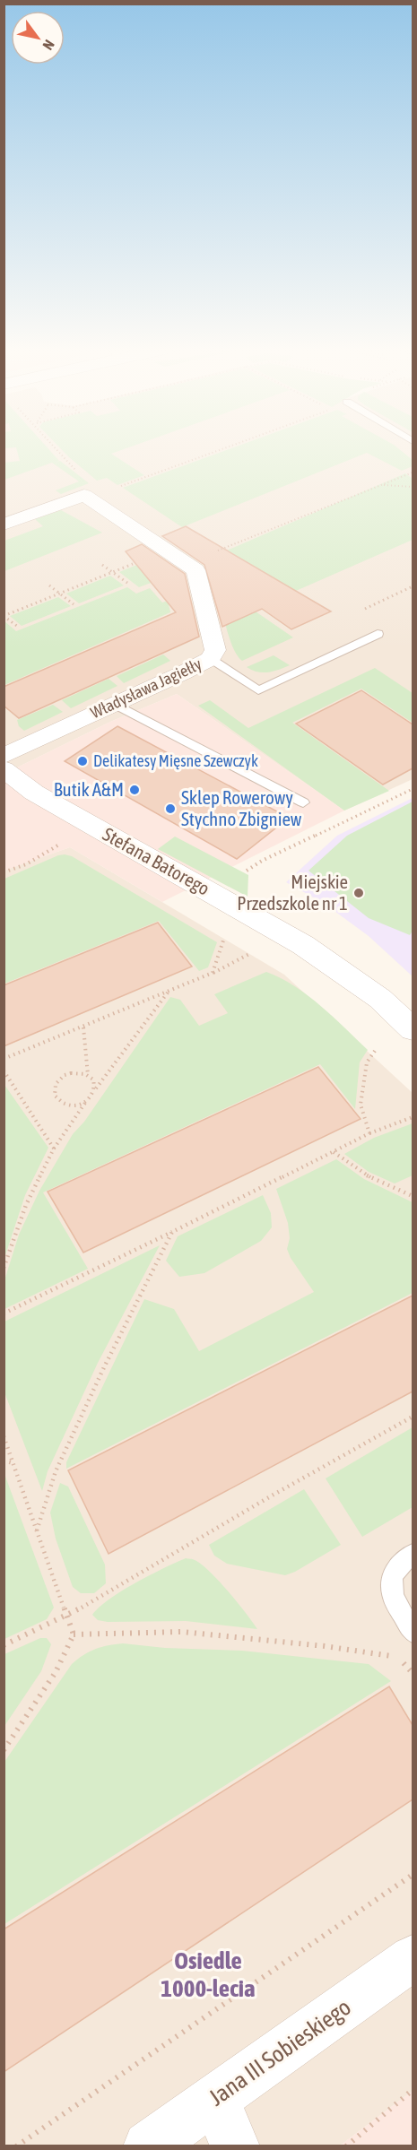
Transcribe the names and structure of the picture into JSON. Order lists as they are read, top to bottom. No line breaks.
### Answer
{"streets":{"street":["Władysława Jagiełły","Stefana Batorego","Jana III Sobieskiego"]},"districts":["Osiedle 1000-lecia"],"places":["Delikatesy Mięsne Szewczyk","Butik A&M","Sklep Rowerowy Stychno Zbigniew","Miejskie Przedszkole nr 1"],"north":"bottom right"}
